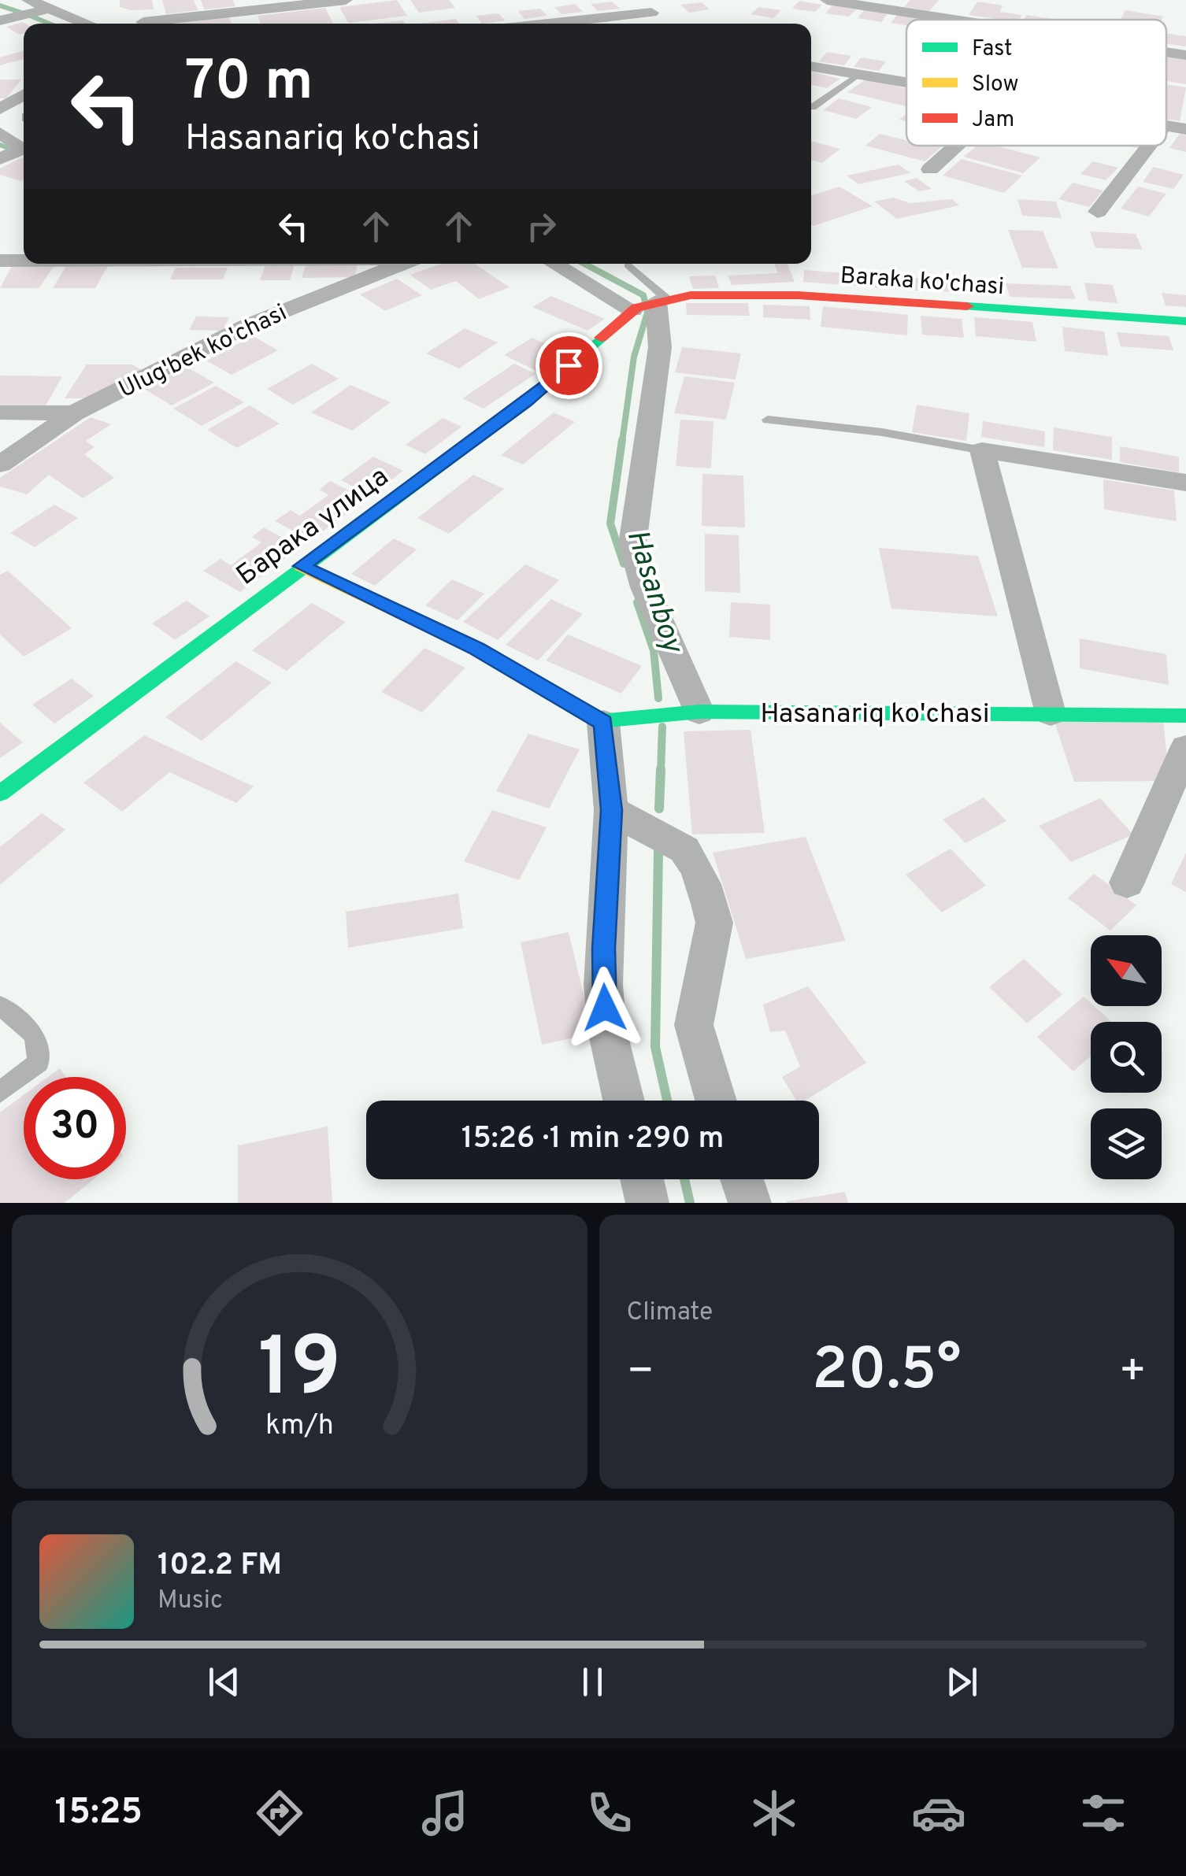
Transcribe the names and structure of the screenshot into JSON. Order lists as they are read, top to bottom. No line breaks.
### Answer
{"streets":{"main road":["Baraka ko'chasi","Барака улица","Hasanariq ko'chasi"],"street":["Ulug'bek ko'chasi"]},"crossings":[["Baraka ko'chasi","Барака улица"]],"water":["Hasanboy"],"legend":["Fast","Slow","Jam"],"north":"top left","page":{"turn":["70 m","Hasanariq ko'chasi"],"limit":"30","trip":"15:26 · 1 min · 290 m","tile":"Climate","heat":["−","20.5°","+"],"song":["102.2 FM","Music"],"tabs":"15:25","gauge":["19","km/h"]}}
